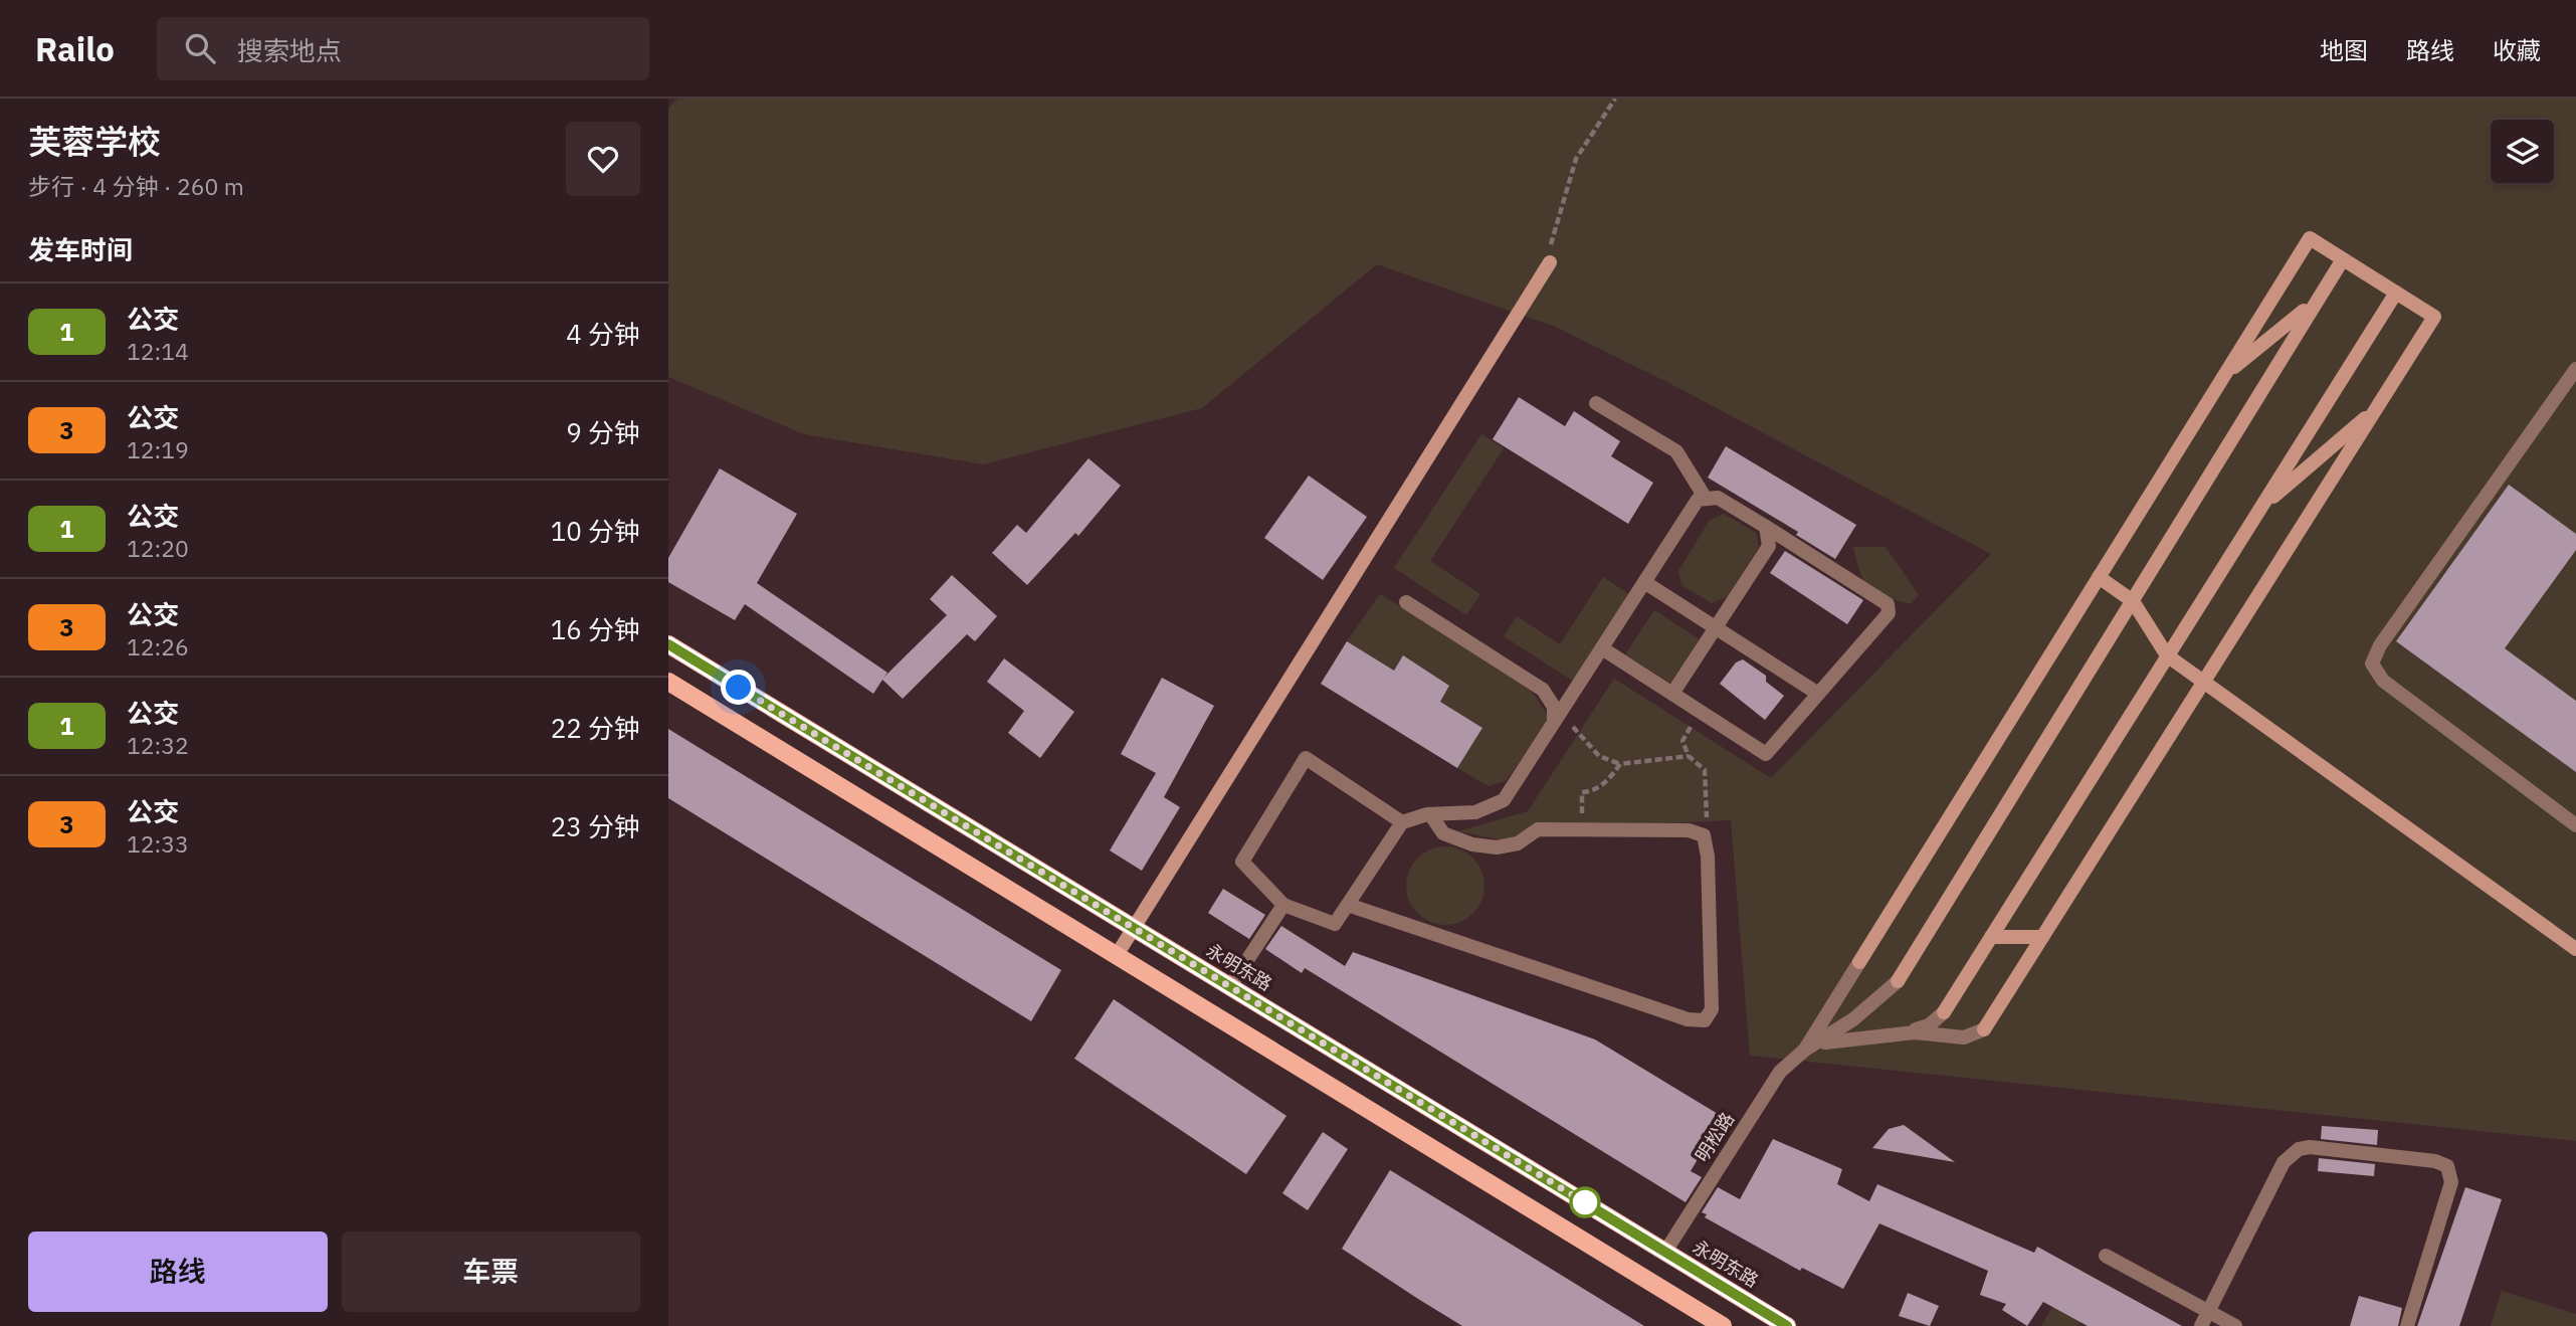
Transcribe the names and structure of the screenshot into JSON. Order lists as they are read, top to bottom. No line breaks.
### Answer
{"streets":{"main road":["永明东路"],"lane":["明松路"]},"crossings":[["永明东路","明松路"]],"lines":["bus line 1"],"page":{"header":"Railo","search":"搜索地点","nav":["地图","路线","收藏"],"heading":[["芙蓉学校","步行 · 4 分钟 · 260 m"],"发车时间"],"list":[{"mark":"1","name":"公交","note":"12:14","value":"4 分钟"},{"mark":"3","name":"公交","note":"12:19","value":"9 分钟"},{"mark":"1","name":"公交","note":"12:20","value":"10 分钟"},{"mark":"3","name":"公交","note":"12:26","value":"16 分钟"},{"mark":"1","name":"公交","note":"12:32","value":"22 分钟"},{"mark":"3","name":"公交","note":"12:33","value":"23 分钟"}],"buttons":["路线","车票"]}}
